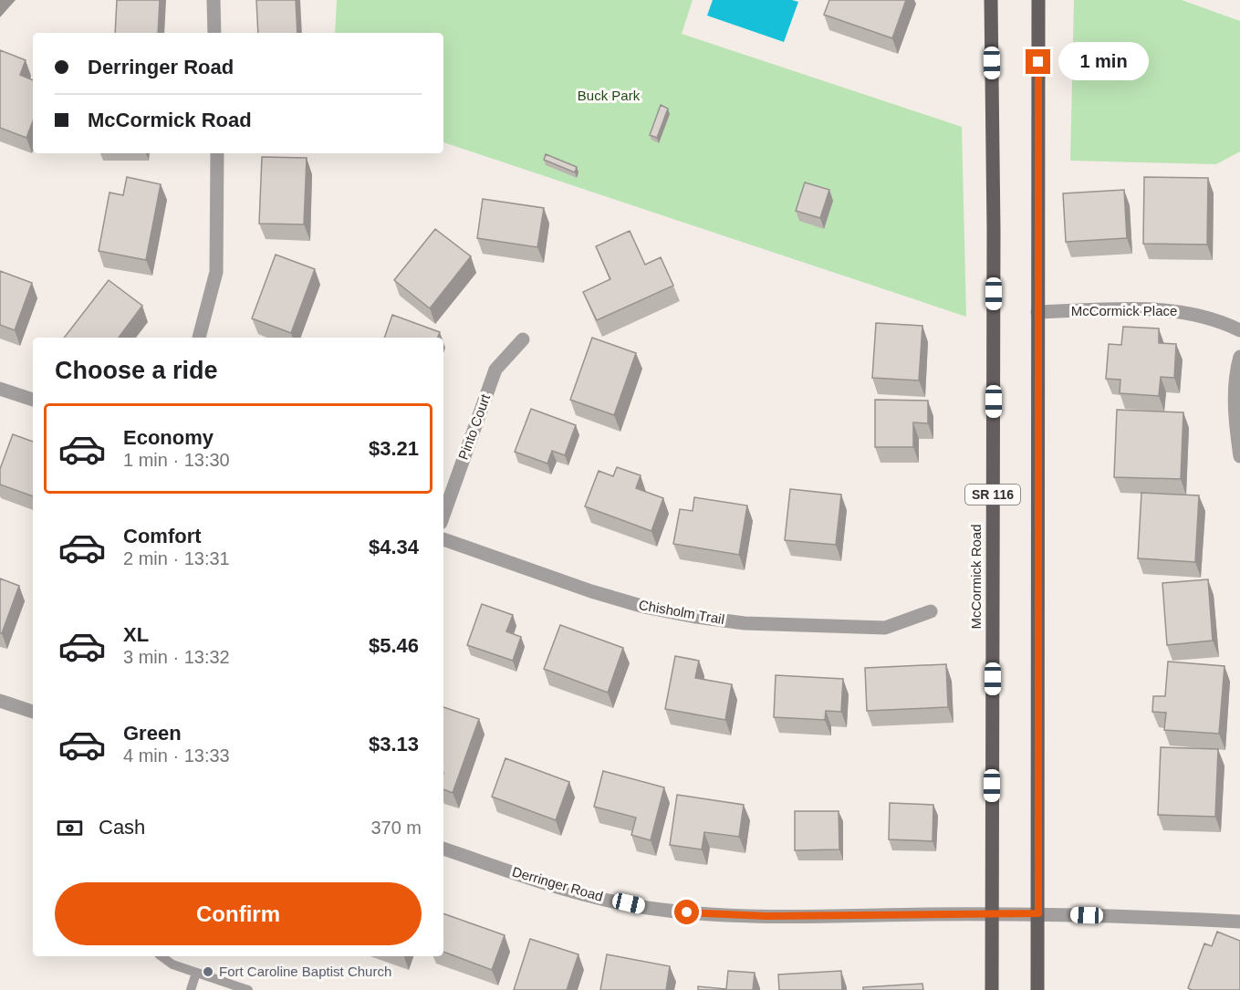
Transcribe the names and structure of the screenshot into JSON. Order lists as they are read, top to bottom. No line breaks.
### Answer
{"streets":{"main road":["SR 116","McCormick Road"],"street":["McCormick Place","Pinto Court","Chisholm Trail","Derringer Road"]},"crossings":[["McCormick Place","SR 116"],["SR 116","Derringer Road"],["McCormick Road","Derringer Road"]],"parks":["Buck Park"],"places":["Fort Caroline Baptist Church"],"page":{"banner":["Derringer Road","McCormick Road"],"bubble":"1 min","heading":"Choose a ride","list":[{"name":"Economy","note":"1 min · 13:30","value":"$3.21"},{"name":"Comfort","note":"2 min · 13:31","value":"$4.34"},{"name":"XL","note":"3 min · 13:32","value":"$5.46"},{"name":"Green","note":"4 min · 13:33","value":"$3.13"}],"pay":["Cash","370 m"],"buttons":"Confirm"}}
